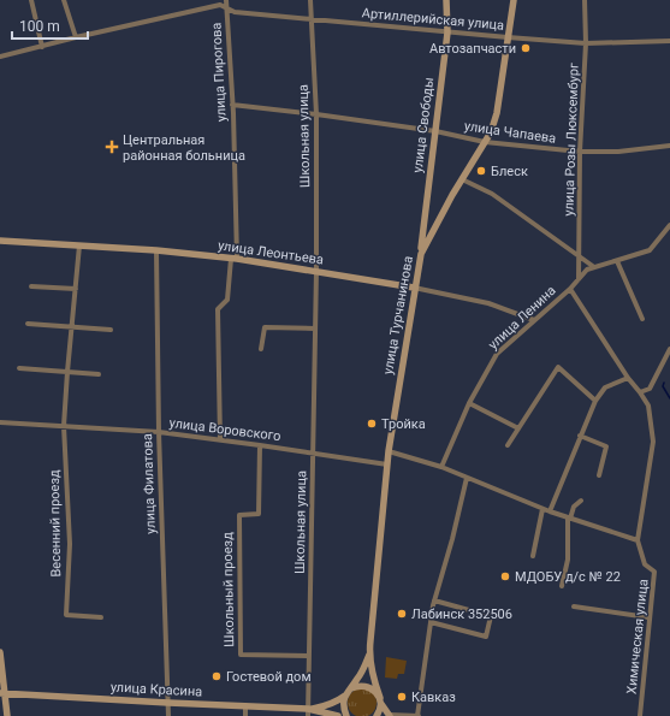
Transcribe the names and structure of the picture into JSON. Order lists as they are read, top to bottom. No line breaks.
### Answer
{"streets":{"street":["Артиллерийская улица","улица Пирогова","улица Свободы","улица Чапаева","Школьная улица","улица Розы Люксембург","улица Леонтьева","улица Турчанинова","улица Ленина","улица Воровского","улица Филатова","Весенний проезд","Школьный проезд","Химическая улица","улица Красина"]},"crossings":[["Артиллерийская улица","улица Пирогова"],["Артиллерийская улица","улица Свободы"],["Артиллерийская улица","Школьная улица"],["Артиллерийская улица","улица Розы Люксембург"],["Артиллерийская улица","улица Турчанинова"],["улица Пирогова","улица Чапаева"],["улица Пирогова","улица Леонтьева"],["улица Пирогова","улица Воровского"],["улица Свободы","улица Чапаева"],["улица Свободы","улица Турчанинова"],["улица Чапаева","Школьная улица"],["улица Чапаева","улица Розы Люксембург"],["улица Чапаева","улица Турчанинова"],["Школьная улица","улица Леонтьева"],["Школьная улица","улица Воровского"],["Школьная улица","Школьный проезд"],["Школьная улица","улица Красина"],["улица Розы Люксембург","улица Ленина"],["улица Леонтьева","улица Турчанинова"],["улица Леонтьева","улица Ленина"],["улица Леонтьева","улица Филатова"],["улица Турчанинова","улица Воровского"],["улица Турчанинова","улица Красина"],["улица Ленина","Химическая улица"],["улица Воровского","улица Филатова"],["улица Воровского","Весенний проезд"],["улица Воровского","Школьный проезд"],["улица Филатова","улица Красина"]],"places":{"other":["Автозапчасти","Блеск","Тройка","МДОБУ д/с № 22","Лабинск 352506","Гостевой дом","Кавказ"],"health":["Центральная районная больница"]},"scale_bar":"100 m"}
